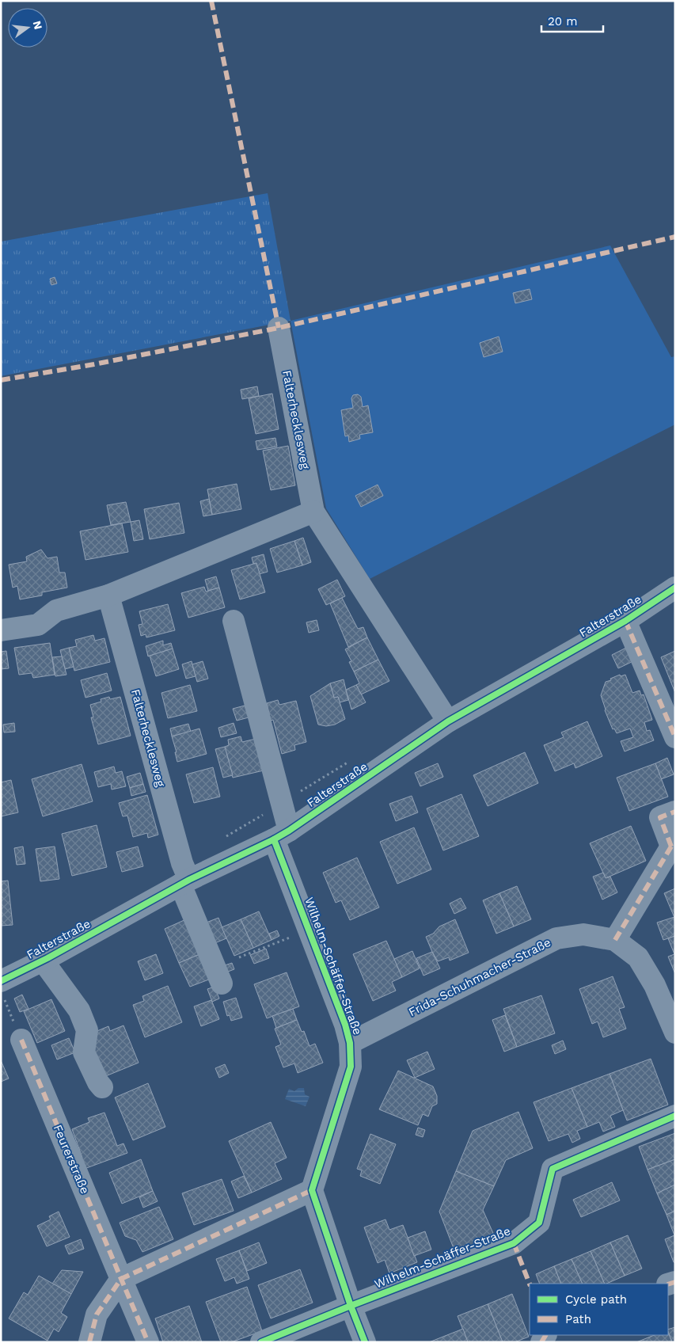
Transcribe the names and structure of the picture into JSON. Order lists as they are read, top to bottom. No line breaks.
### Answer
{"streets":{"street":["Falterhecklesweg","Falterstraße","Wilhelm-Schäffer-Straße","Frida-Schuhmacher-Straße","Feurerstraße"]},"crossings":[["Falterhecklesweg","Falterstraße"],["Falterstraße","Wilhelm-Schäffer-Straße"],["Wilhelm-Schäffer-Straße","Frida-Schuhmacher-Straße"]],"legend":["Cycle path","Path"],"scale_bar":"20 m","north":"right"}
